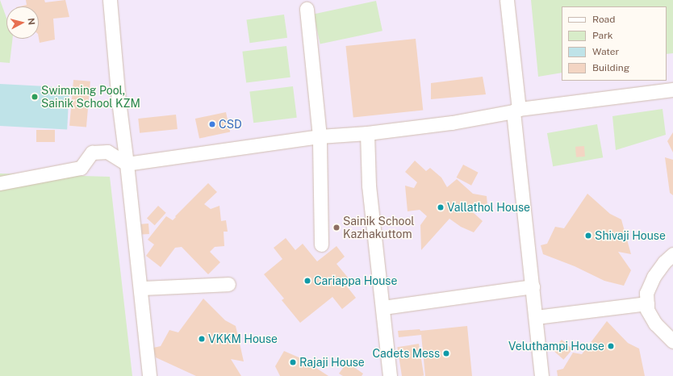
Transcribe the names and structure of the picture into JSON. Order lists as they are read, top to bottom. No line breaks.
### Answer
{"places":["Swimming Pool, Sainik School KZM","CSD","Vallathol House","Sainik School Kazhakuttom","Shivaji House","Cariappa House","VKKM House","Veluthampi House","Cadets Mess","Rajaji House"],"legend":["Road","Park","Water","Building"],"north":"right"}
